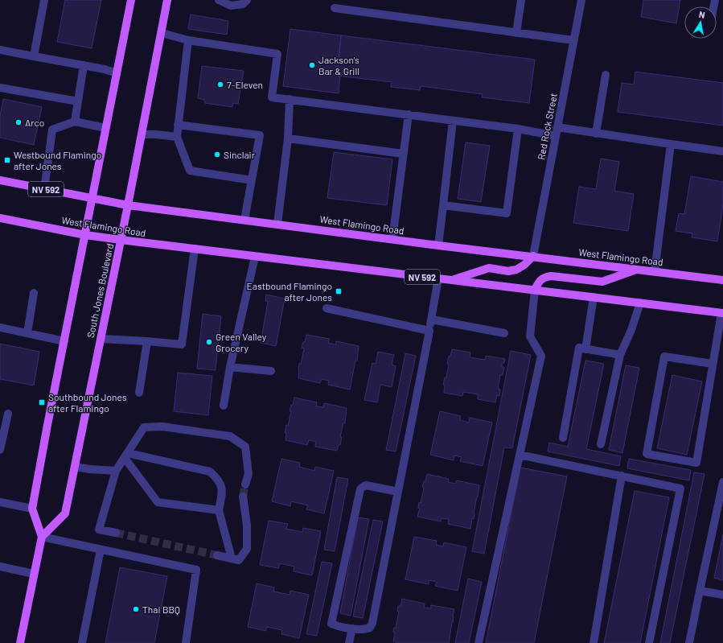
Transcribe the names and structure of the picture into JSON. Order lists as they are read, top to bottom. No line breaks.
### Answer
{"streets":{"main road":["NV 592","West Flamingo Road","South Jones Boulevard"],"street":["Red Rock Street"]},"crossings":[["Red Rock Street","West Flamingo Road"],["West Flamingo Road","South Jones Boulevard"]],"places":{"other":["Jackson's Bar & Grill","7-Eleven","Arco","Sinclair","Green Valley Grocery","Thai BBQ"],"transit":["Westbound Flamingo after Jones","Eastbound Flamingo after Jones","Southbound Jones after Flamingo"]},"north":"top"}
